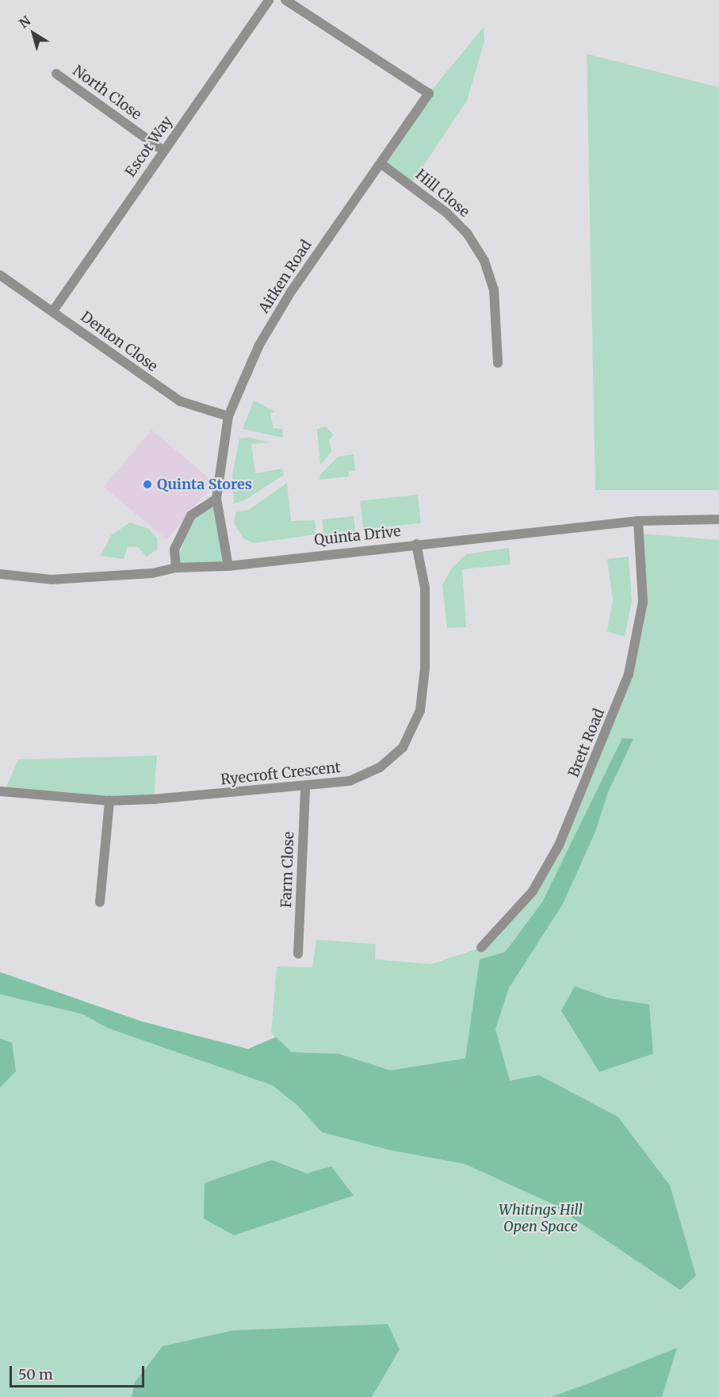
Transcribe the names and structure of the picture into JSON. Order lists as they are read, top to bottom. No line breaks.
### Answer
{"streets":{"street":["North Close","Escot Way","Hill Close","Aitken Road","Denton Close","Quinta Drive","Brett Road","Ryecroft Crescent","Farm Close"]},"crossings":[["North Close","Escot Way"],["Escot Way","Denton Close"],["Hill Close","Aitken Road"],["Aitken Road","Denton Close"],["Aitken Road","Quinta Drive"],["Quinta Drive","Brett Road"],["Quinta Drive","Ryecroft Crescent"],["Ryecroft Crescent","Farm Close"]],"parks":["Whitings Hill Open Space"],"places":["Quinta Stores"],"scale_bar":"50 m","north":"top left"}
